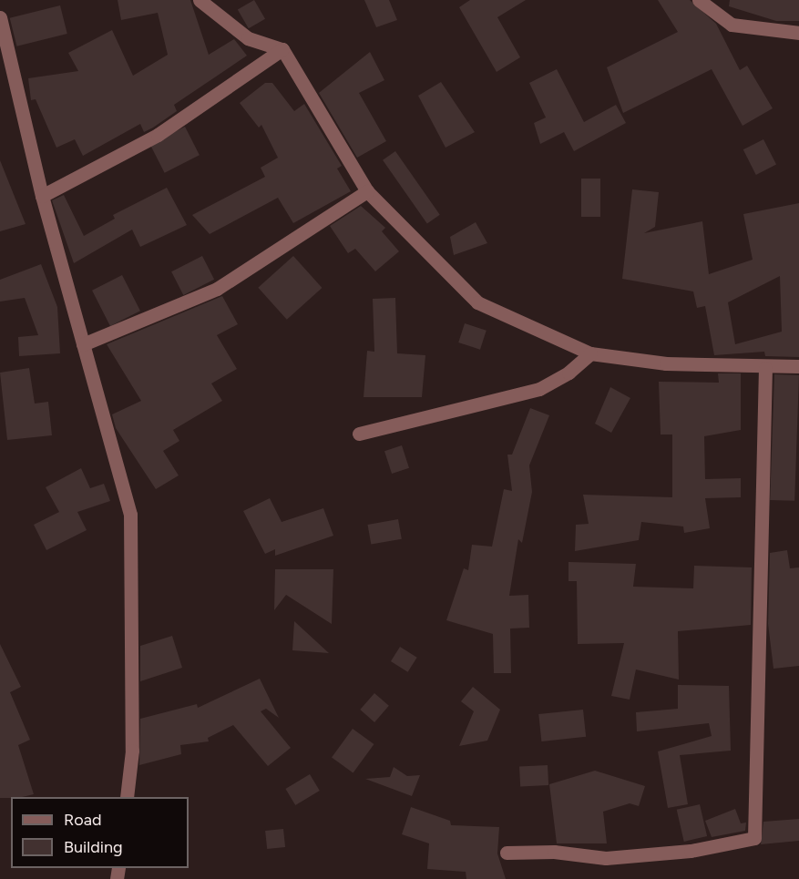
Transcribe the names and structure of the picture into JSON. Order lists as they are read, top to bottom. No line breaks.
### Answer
{"legend":["Road","Building"]}
